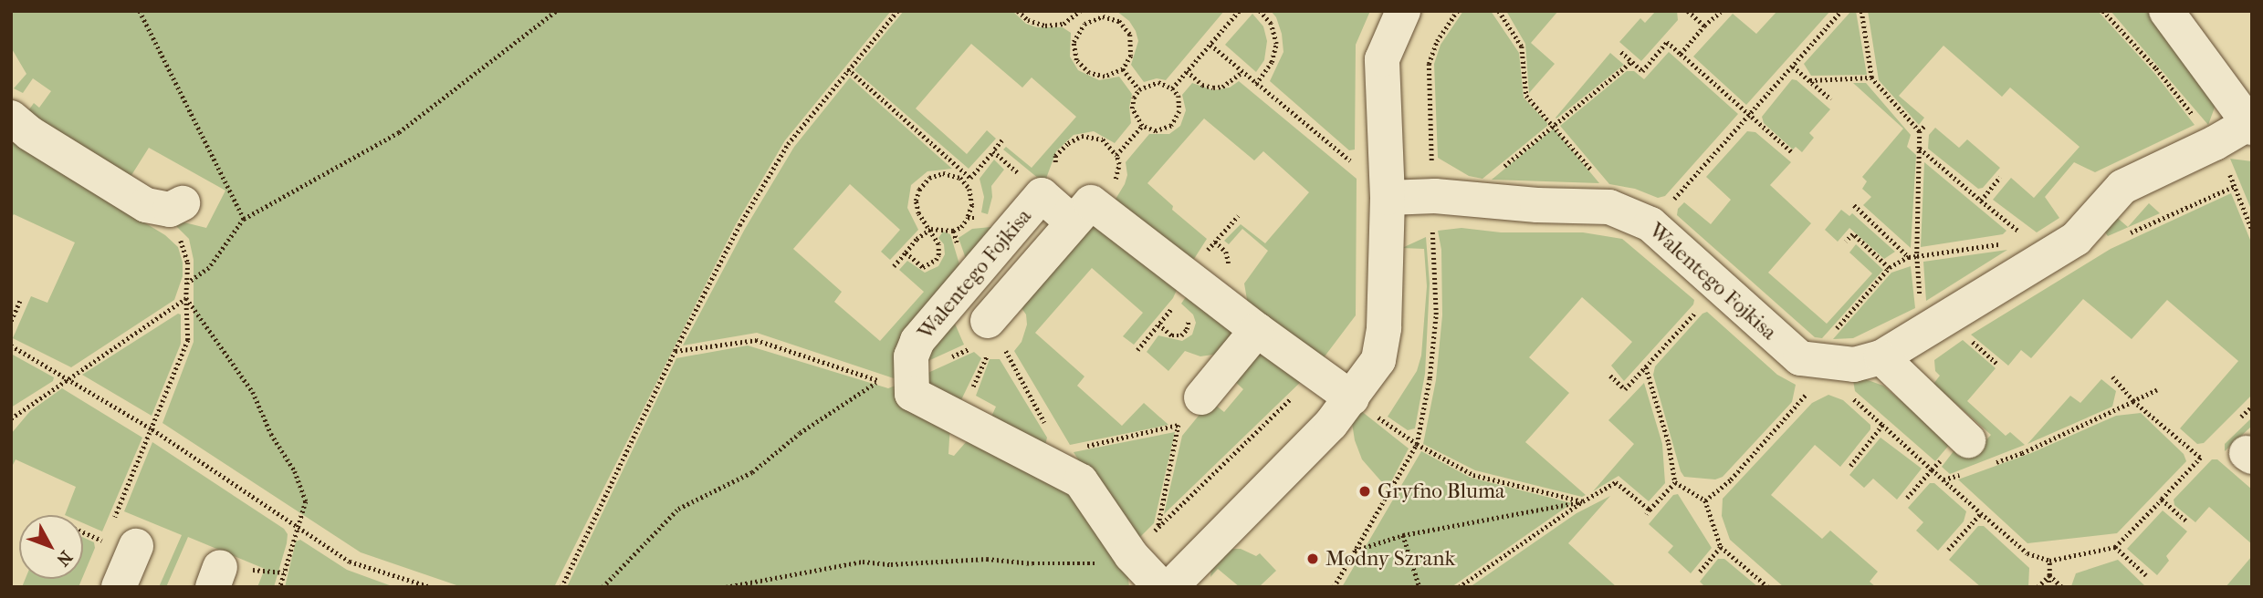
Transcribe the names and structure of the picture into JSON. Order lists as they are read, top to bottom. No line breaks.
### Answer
{"streets":{"street":["Walentego Fojkisa"]},"places":["Gryfno Bluma","Modny Szrank"],"north":"bottom right"}
